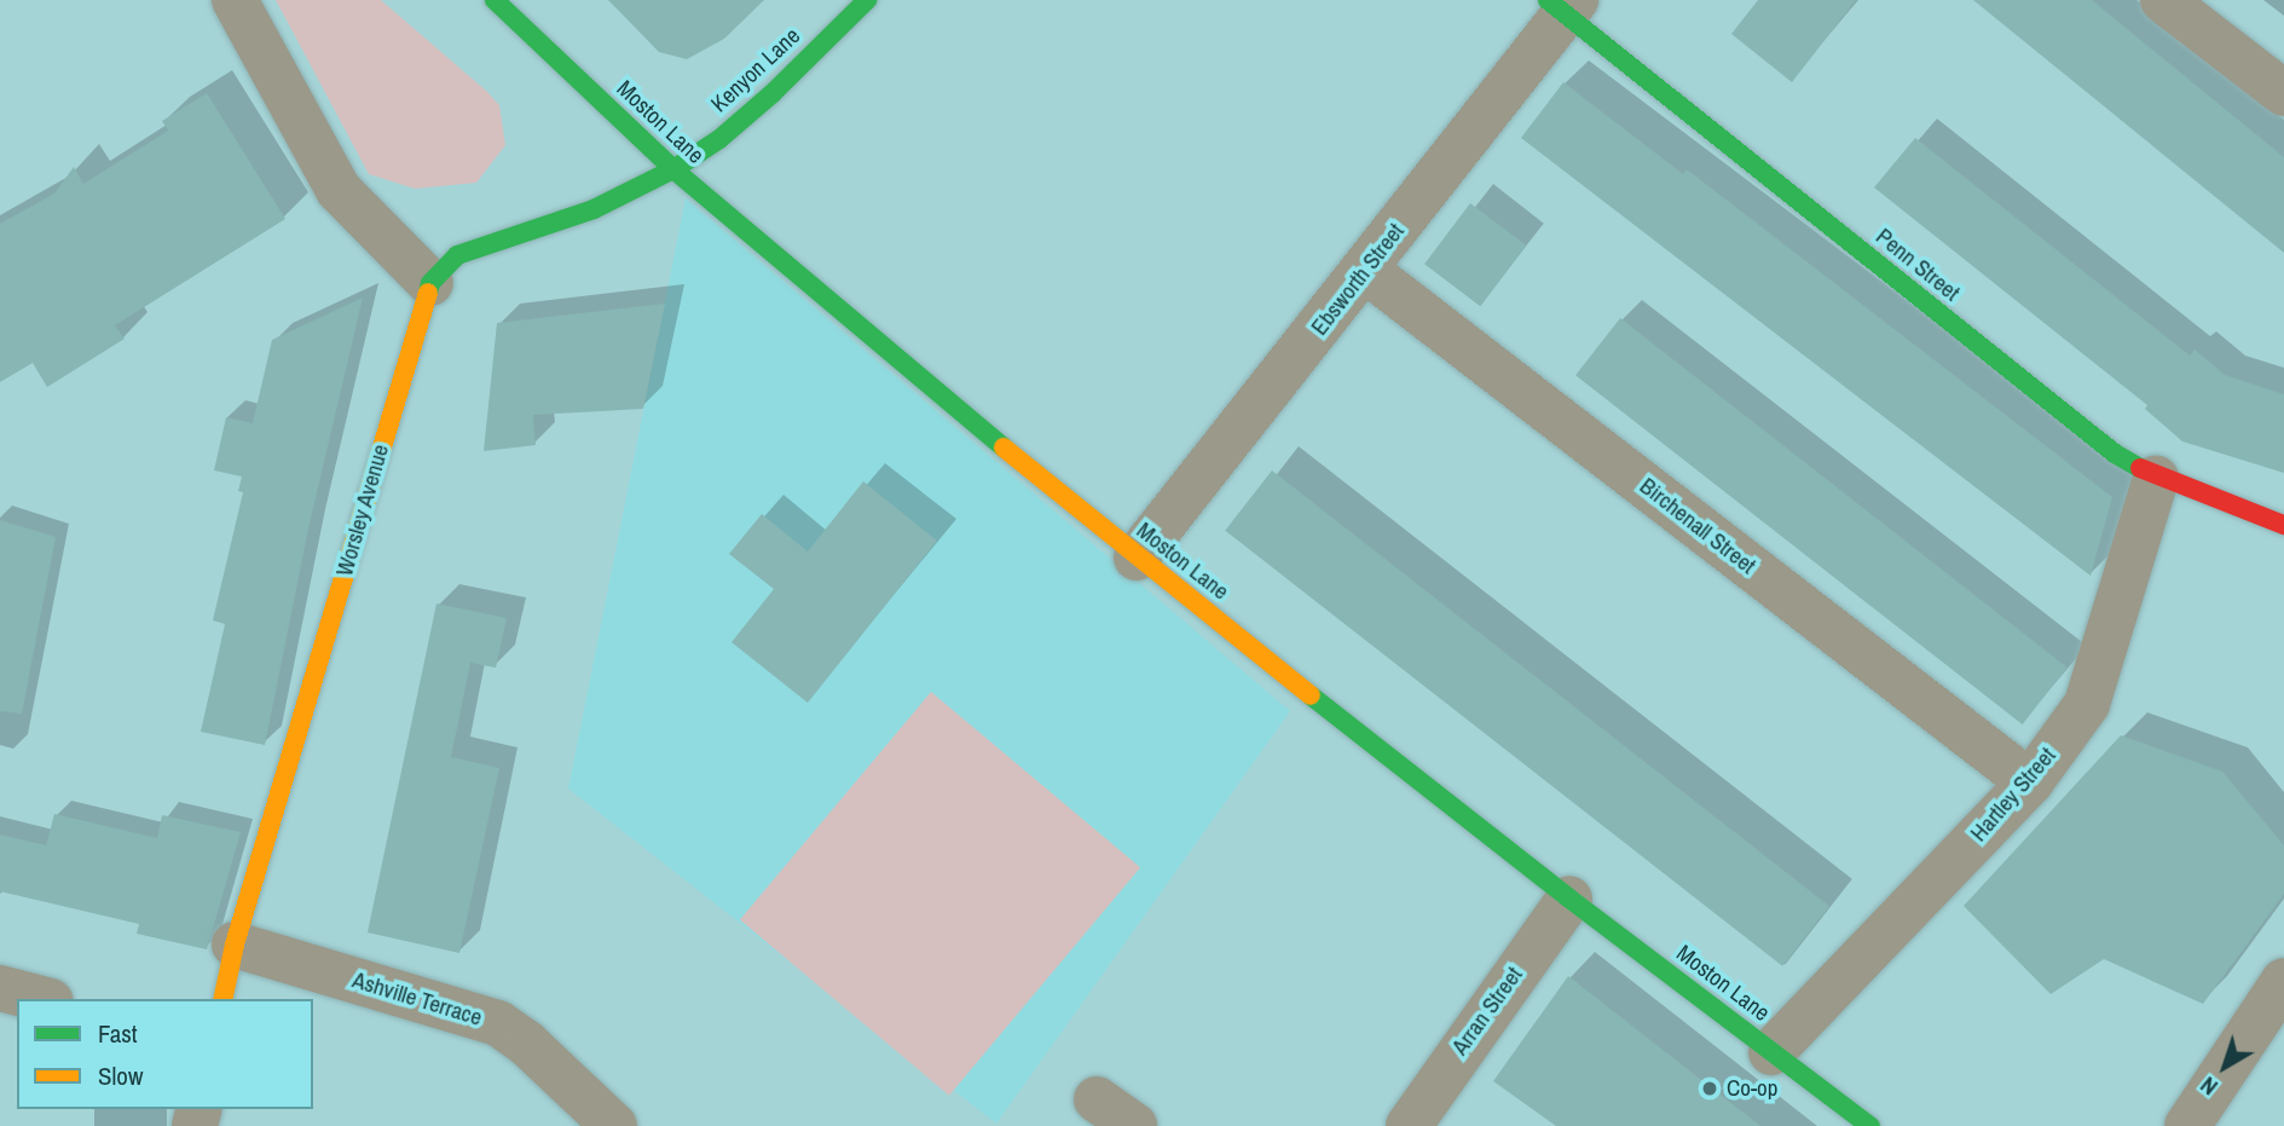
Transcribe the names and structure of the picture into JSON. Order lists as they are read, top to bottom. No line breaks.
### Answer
{"streets":{"street":["Kenyon Lane","Moston Lane","Penn Street","Ebsworth Street","Worsley Avenue","Birchenall Street","Hartley Street","Ashville Terrace","Arran Street"]},"crossings":[["Kenyon Lane","Moston Lane"],["Moston Lane","Ebsworth Street"],["Moston Lane","Hartley Street"],["Moston Lane","Arran Street"],["Penn Street","Ebsworth Street"],["Penn Street","Hartley Street"],["Ebsworth Street","Birchenall Street"],["Worsley Avenue","Ashville Terrace"],["Birchenall Street","Hartley Street"]],"places":["Co-op"],"legend":["Fast","Slow"],"north":"bottom left"}
